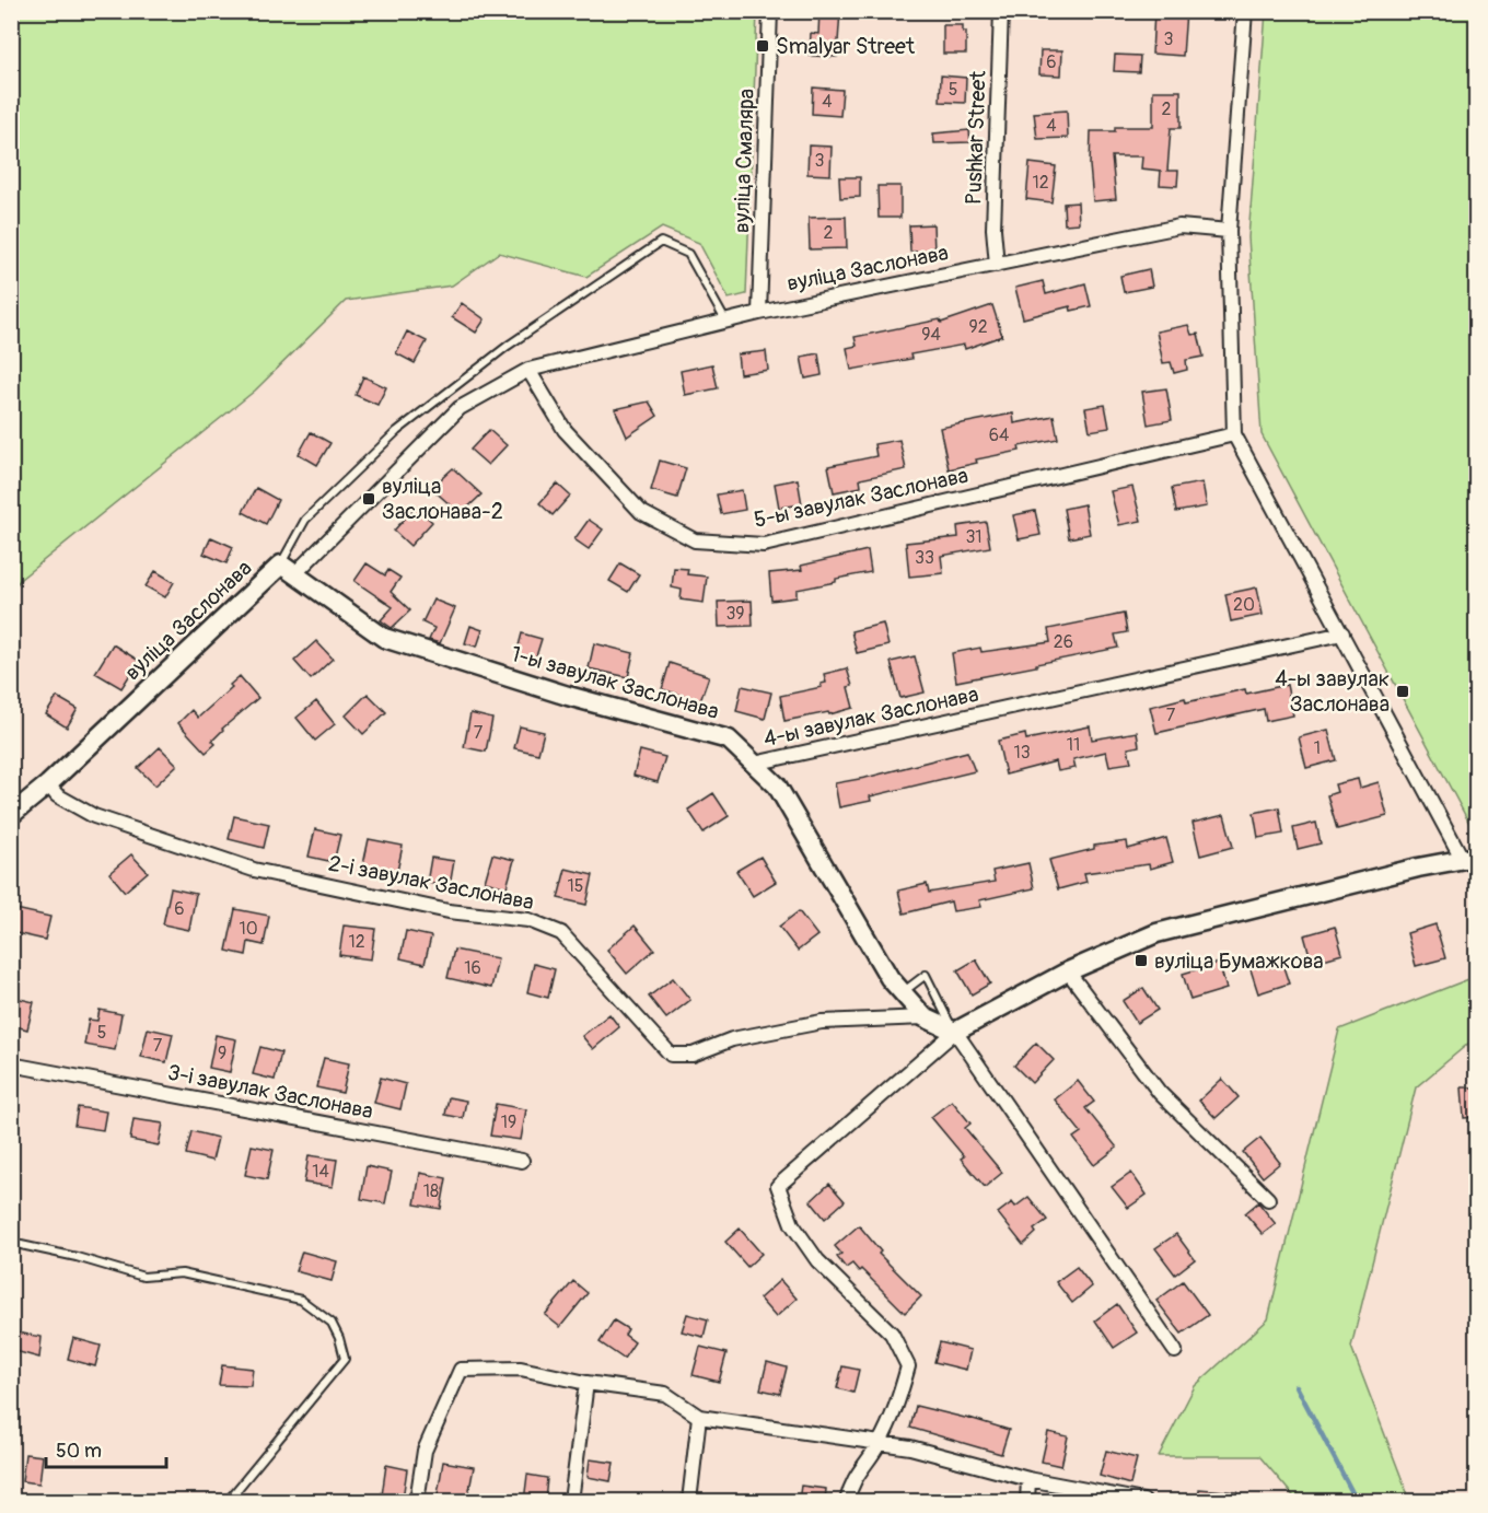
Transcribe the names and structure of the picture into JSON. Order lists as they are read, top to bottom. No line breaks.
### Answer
{"streets":{"street":["Pushkar Street","вуліца Смаляра","вуліца Заслонава","5-ы завулак Заслонава","1-ы завулак Заслонава","4-ы завулак Заслонава","2-і завулак Заслонава","3-і завулак Заслонава"]},"crossings":[["Pushkar Street","вуліца Заслонава"],["вуліца Смаляра","вуліца Заслонава"],["вуліца Заслонава","5-ы завулак Заслонава"],["вуліца Заслонава","1-ы завулак Заслонава"],["вуліца Заслонава","2-і завулак Заслонава"],["1-ы завулак Заслонава","4-ы завулак Заслонава"],["1-ы завулак Заслонава","2-і завулак Заслонава"]],"places":{"transit":["Smalyar Street","вуліца Заслонава-2","4-ы завулак Заслонава","вуліца Бумажкова"]},"house_numbers":["3","6","5","4","2","4","3","12","2","92","94","64","31","33","20","39","26","7","7","11","1","13","15","6","10","12","16","5","7","9","19","14","18"],"scale_bar":"50 m"}
